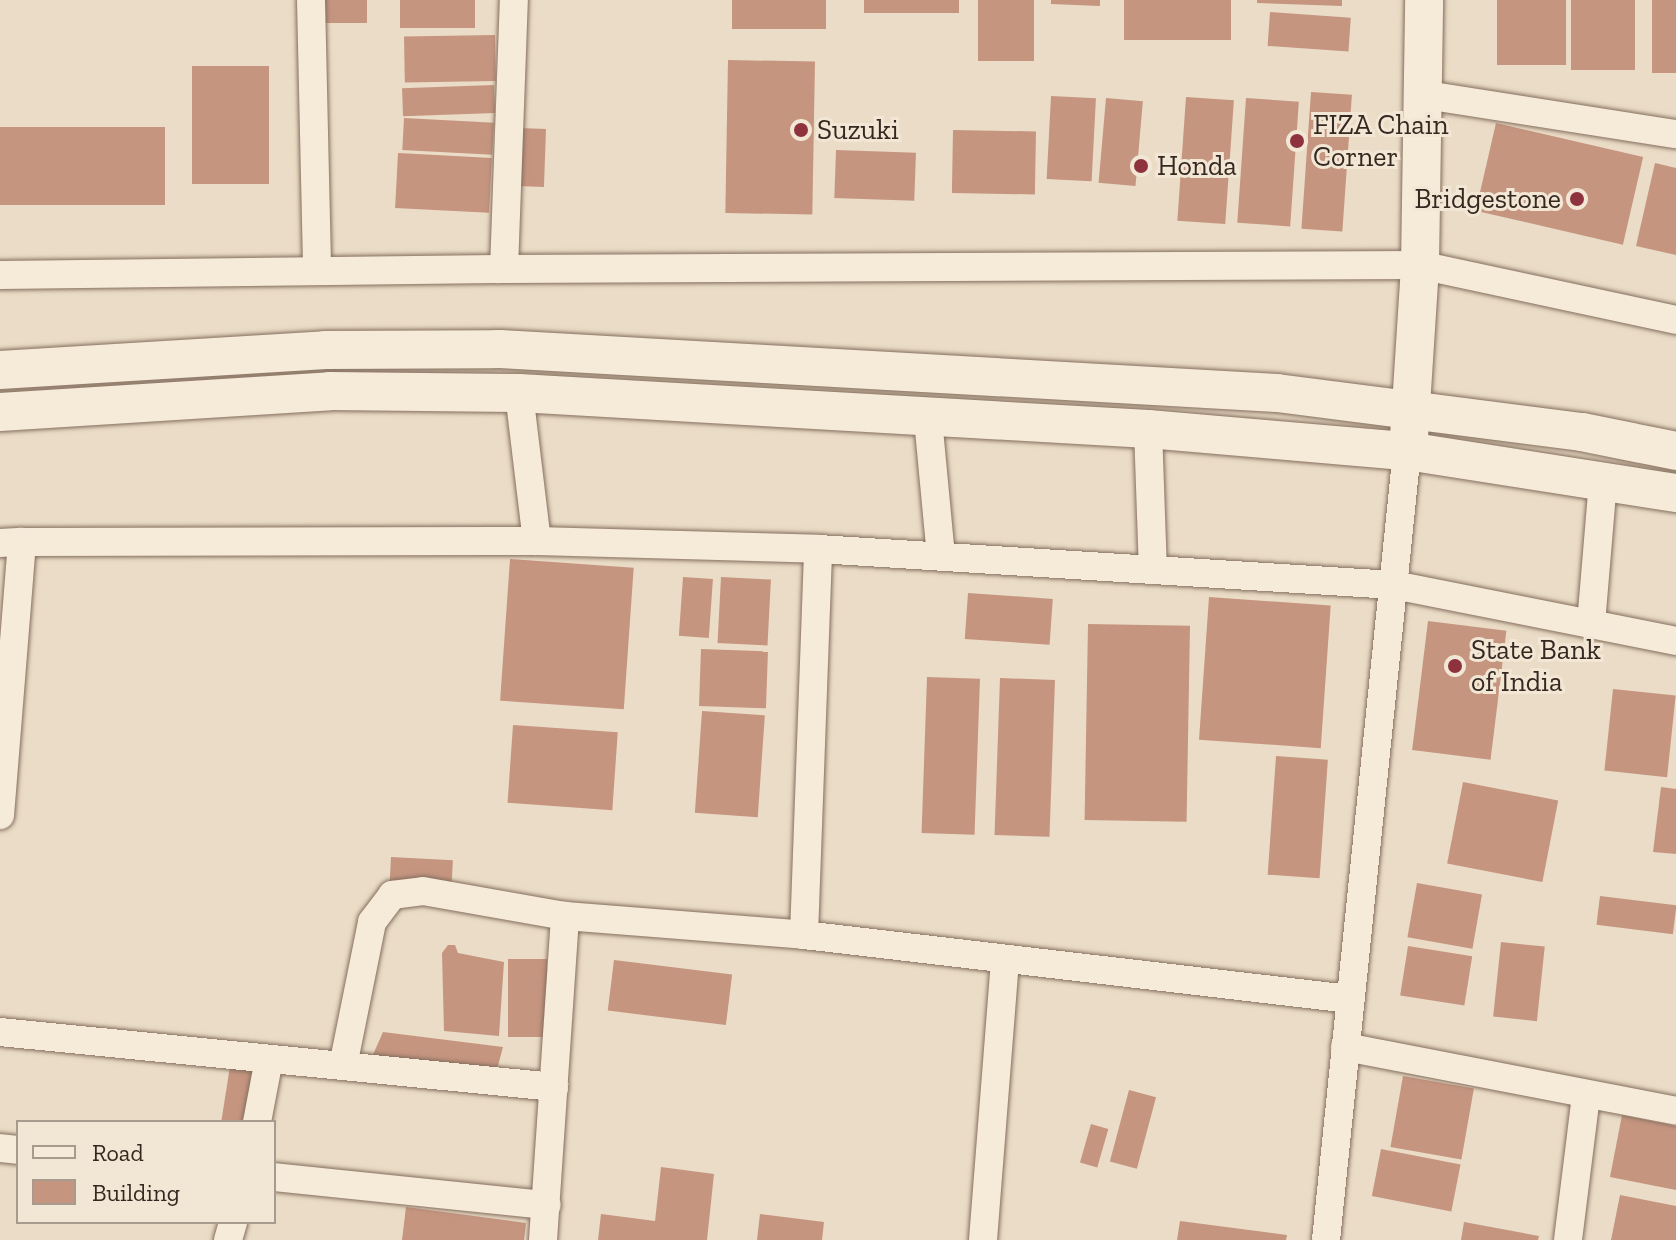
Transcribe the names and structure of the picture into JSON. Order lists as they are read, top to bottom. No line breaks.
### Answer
{"places":["Suzuki","FIZA Chain Corner","Honda","Bridgestone","State Bank of India"],"legend":["Road","Building"]}
